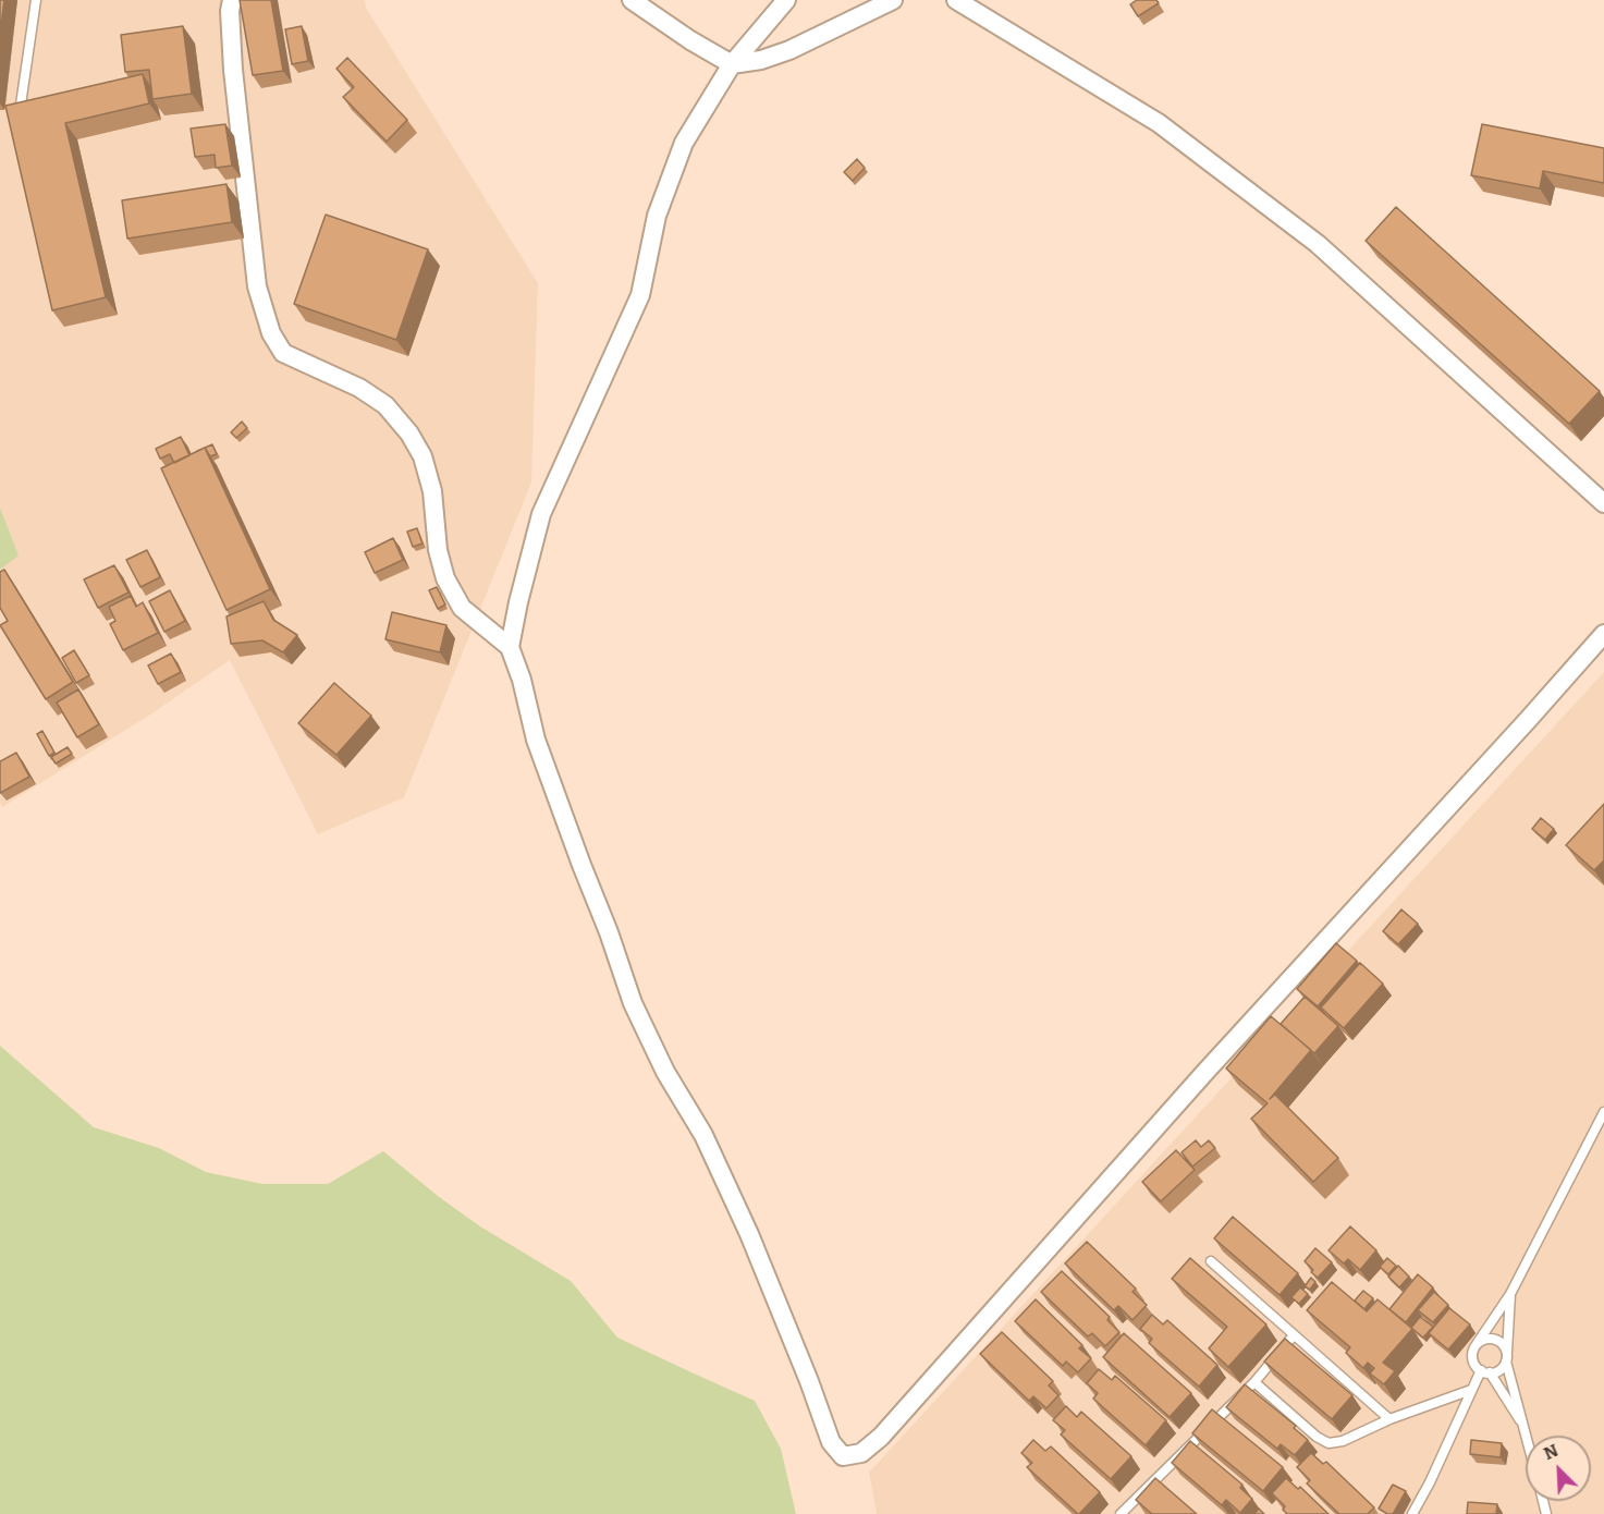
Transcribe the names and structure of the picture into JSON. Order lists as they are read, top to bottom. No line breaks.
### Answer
{"north":"top left"}
